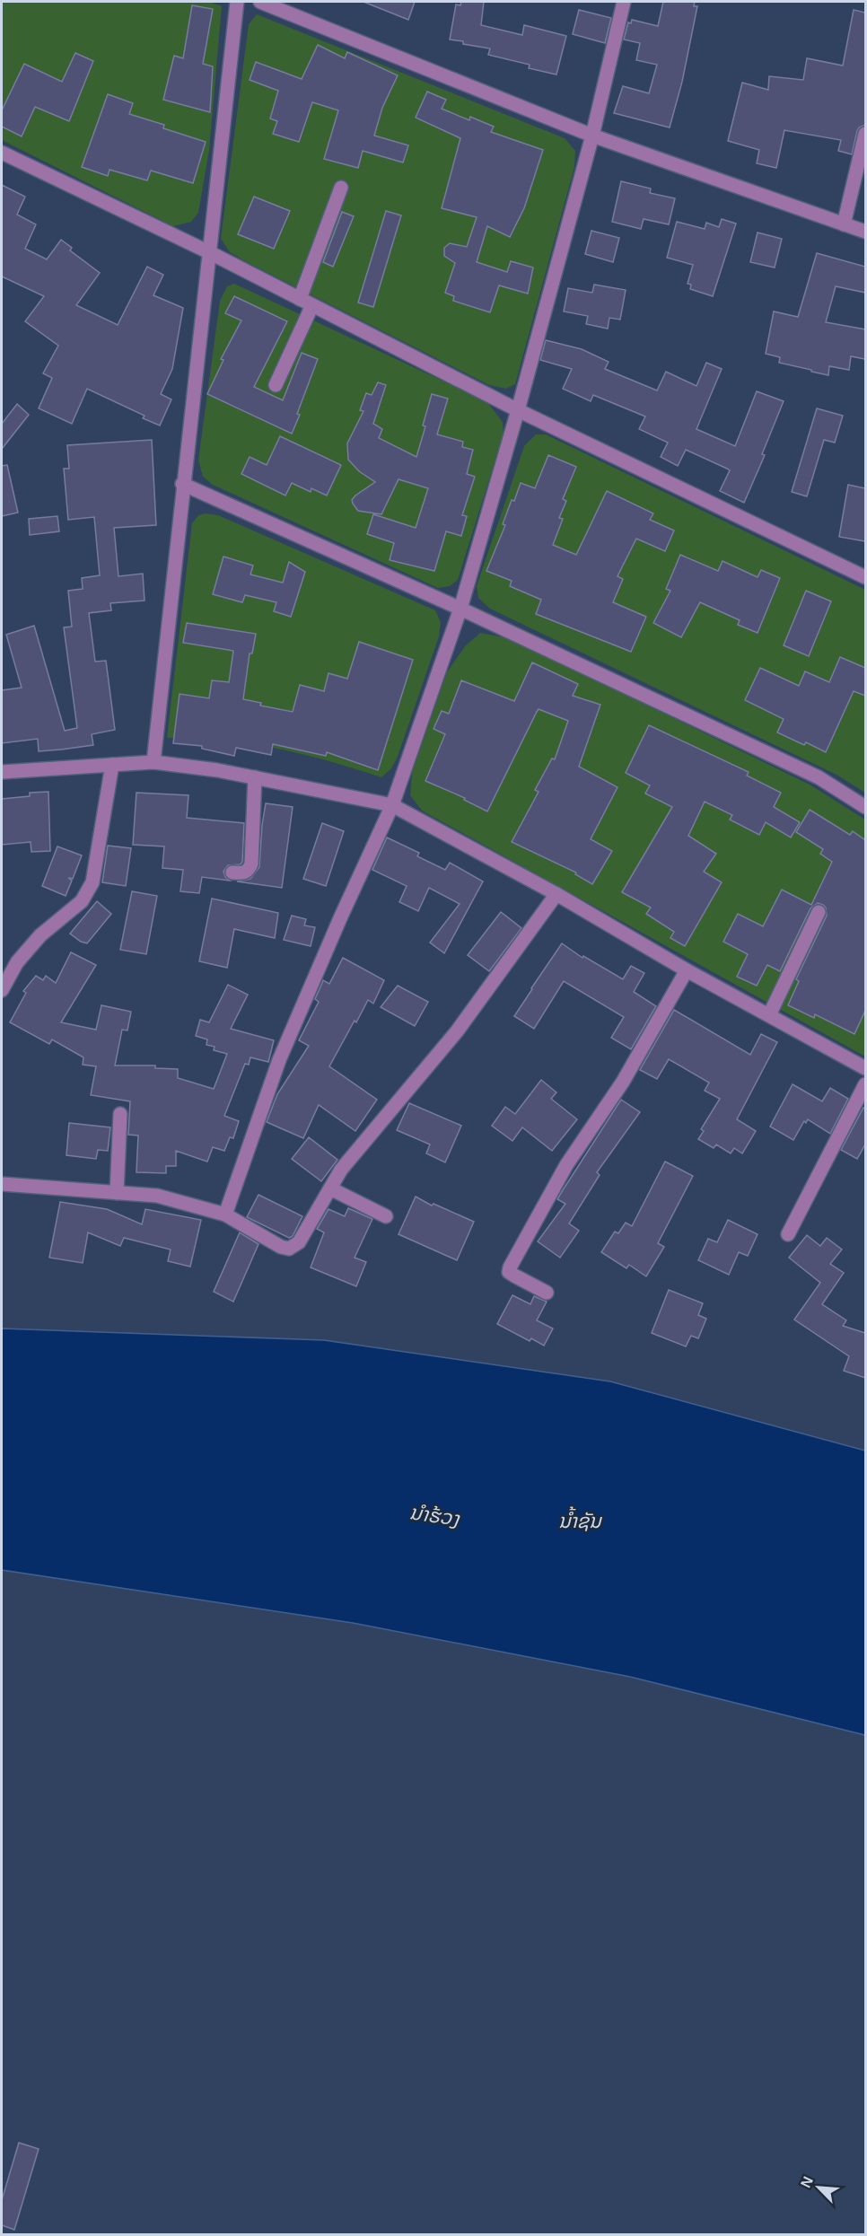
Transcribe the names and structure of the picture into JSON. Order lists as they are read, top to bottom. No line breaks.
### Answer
{"water":["ນຳ້ຮວງ","ນ້ຳຊັນ"],"north":"top left"}
